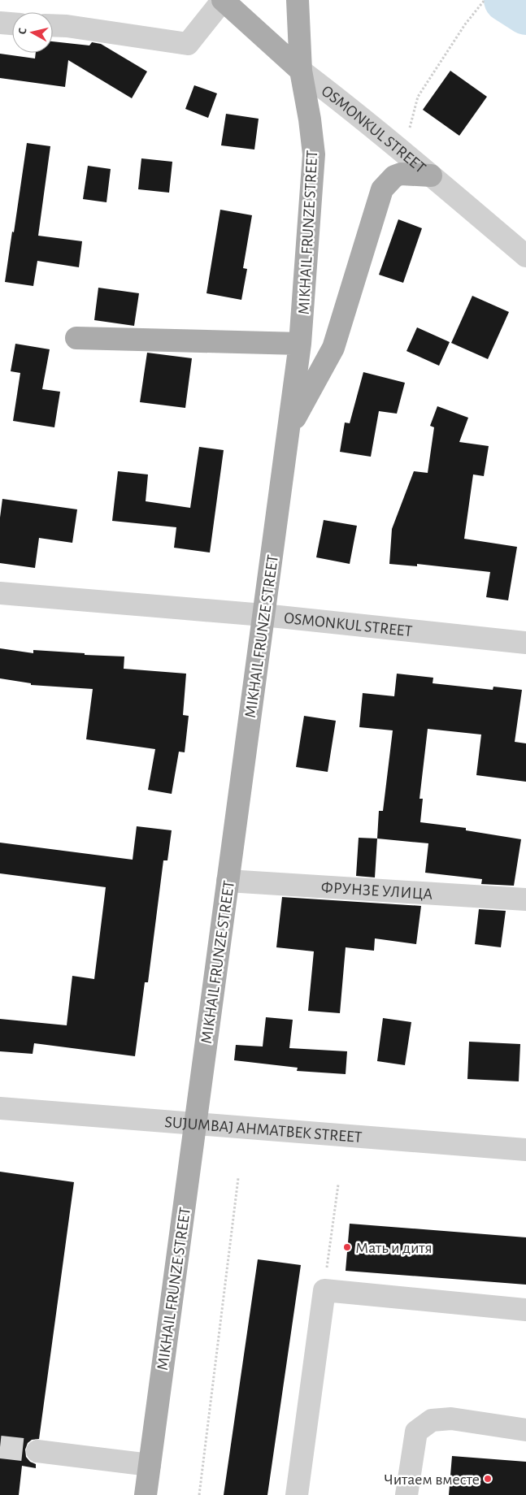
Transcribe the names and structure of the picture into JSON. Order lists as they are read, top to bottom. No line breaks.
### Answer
{"streets":{"main road":["OSMONKUL STREET","MIKHAIL FRUNZE STREET"],"street":["ФРУНЗЕ УЛИЦА","SUJUMBAJ AHMATBEK STREET"]},"crossings":[["OSMONKUL STREET","MIKHAIL FRUNZE STREET"],["MIKHAIL FRUNZE STREET","ФРУНЗЕ УЛИЦА"],["MIKHAIL FRUNZE STREET","SUJUMBAJ AHMATBEK STREET"]],"places":["Мать и дитя","Читаем вместе"],"north":"left"}
